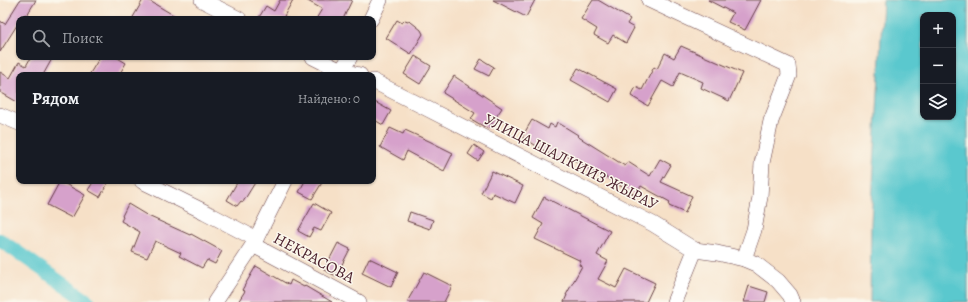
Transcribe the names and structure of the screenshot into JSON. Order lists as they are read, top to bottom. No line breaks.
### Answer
{"streets":{"street":["УЛИЦА ШАЛКИИЗ ЖЫРАУ","НЕКРАСОВА"]},"page":{"map_buttons":["+","−"],"search":"Поиск","heading":["Рядом","Найдено: 0"]}}
